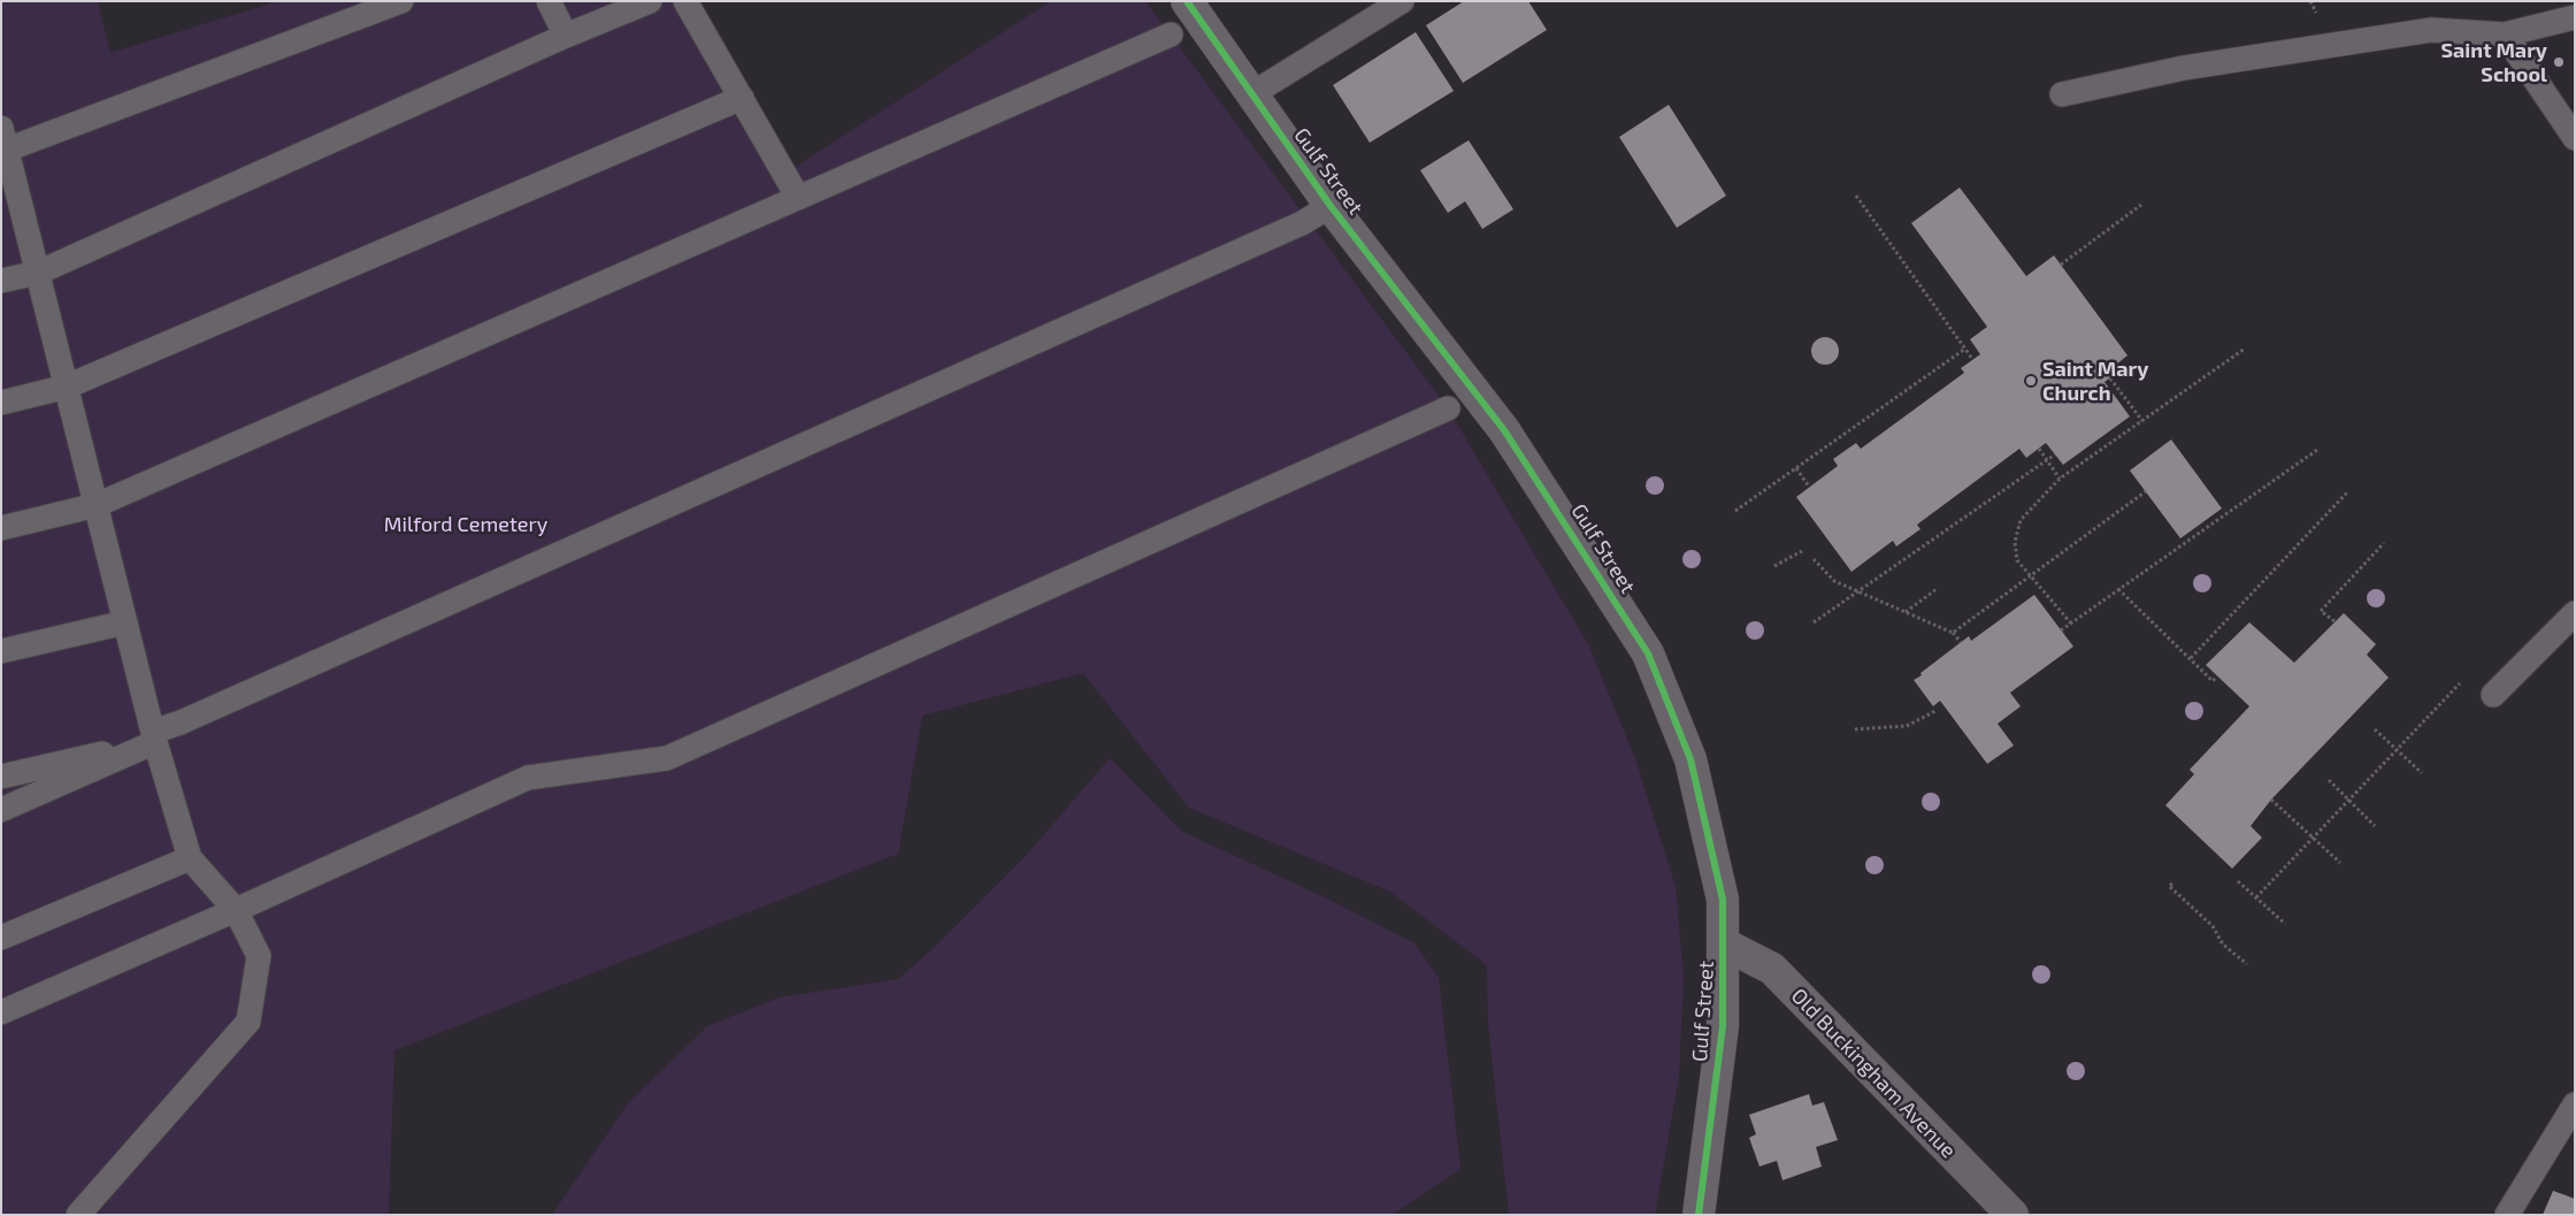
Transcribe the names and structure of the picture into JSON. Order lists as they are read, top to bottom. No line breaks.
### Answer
{"streets":{"street":["Gulf Street","Old Buckingham Avenue"]},"crossings":[["Gulf Street","Old Buckingham Avenue"]],"parks":["Milford Cemetery"],"places":["Saint Mary School","Saint Mary Church"]}
